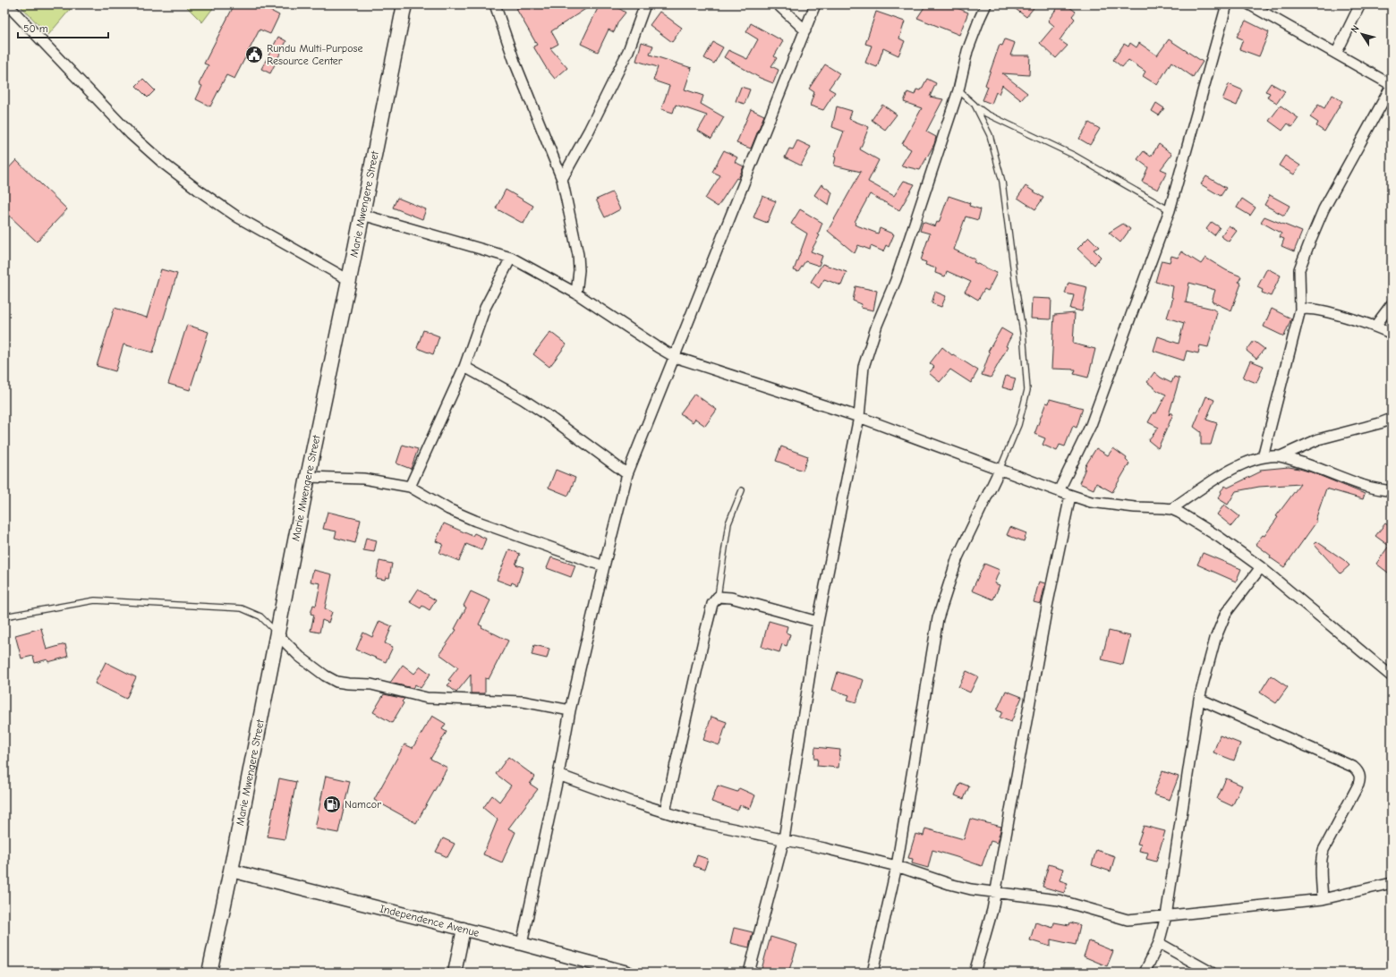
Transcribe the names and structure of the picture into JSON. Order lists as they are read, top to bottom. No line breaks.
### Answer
{"streets":{"main road":["Marie Mwengere Street"],"street":["Independence Avenue"]},"crossings":[["Marie Mwengere Street","Independence Avenue"]],"places":{"public building":["Rundu Multi-Purpose Resource Center"],"fuel station":["Namcor"]},"scale_bar":"50 m","north":"top left"}
